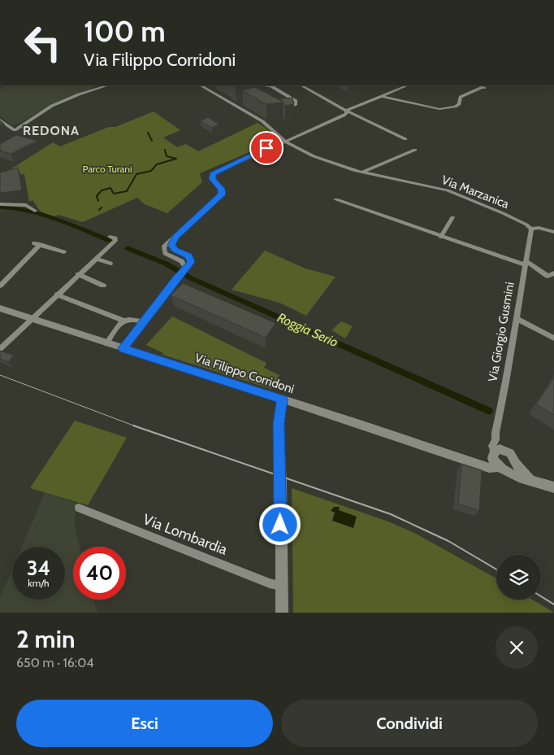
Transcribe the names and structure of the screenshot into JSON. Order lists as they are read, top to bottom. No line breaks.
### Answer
{"streets":{"street":["Via Marzanica","Via Giorgio Gusmini","Via Filippo Corridoni","Via Lombardia"]},"crossings":[["Via Marzanica","Via Giorgio Gusmini"],["Via Giorgio Gusmini","Via Filippo Corridoni"]],"districts":["REDONA"],"water":["Roggia Serio"],"parks":["Parco Turani"],"page":{"turn":["100 m","Via Filippo Corridoni"],"speed":"34 km/h","limit":"40","heading":["2 min","650 m · 16:04"],"buttons":["Esci","Condividi"]}}
